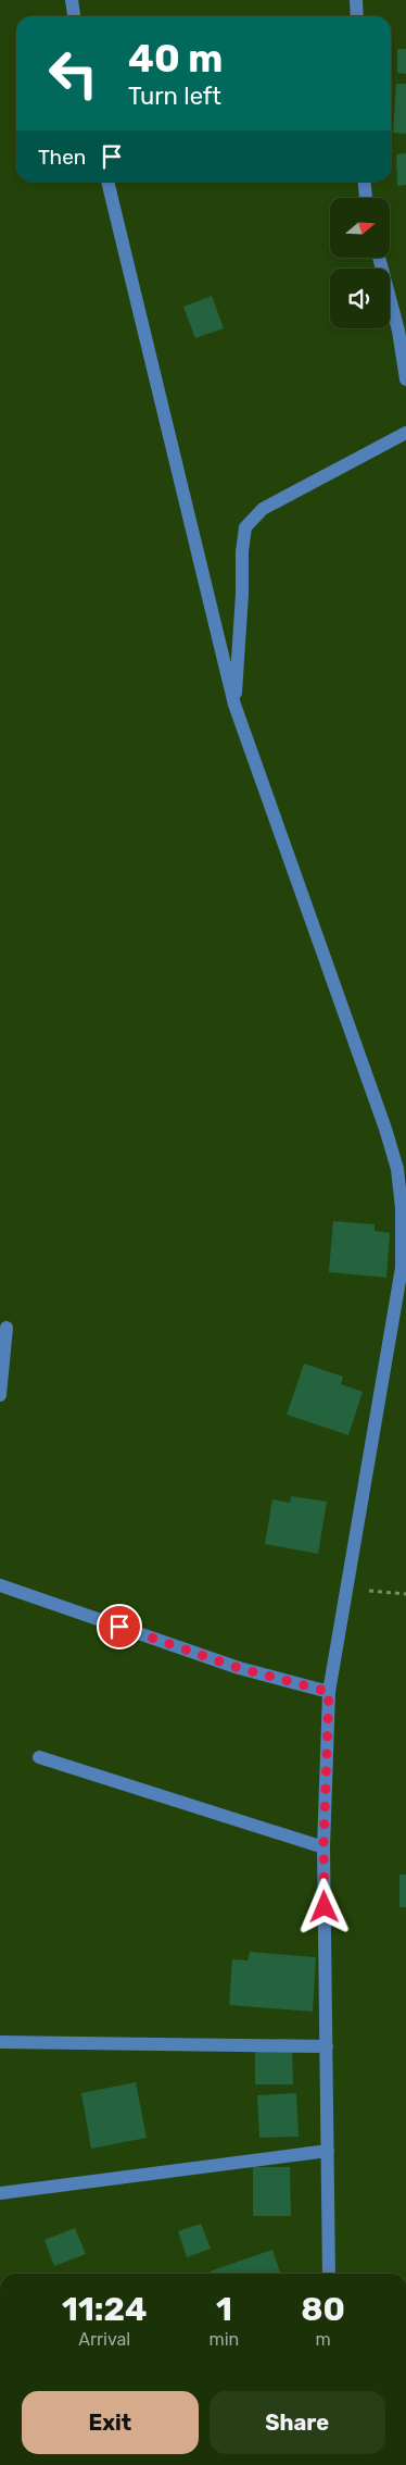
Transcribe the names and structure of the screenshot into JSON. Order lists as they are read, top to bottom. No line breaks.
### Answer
{"north":"right","page":{"turn":["40 m","Turn left"],"then":"Then","eta":["11:24","Arrival","1","min","80","m"],"buttons":["Exit","Share"]}}
